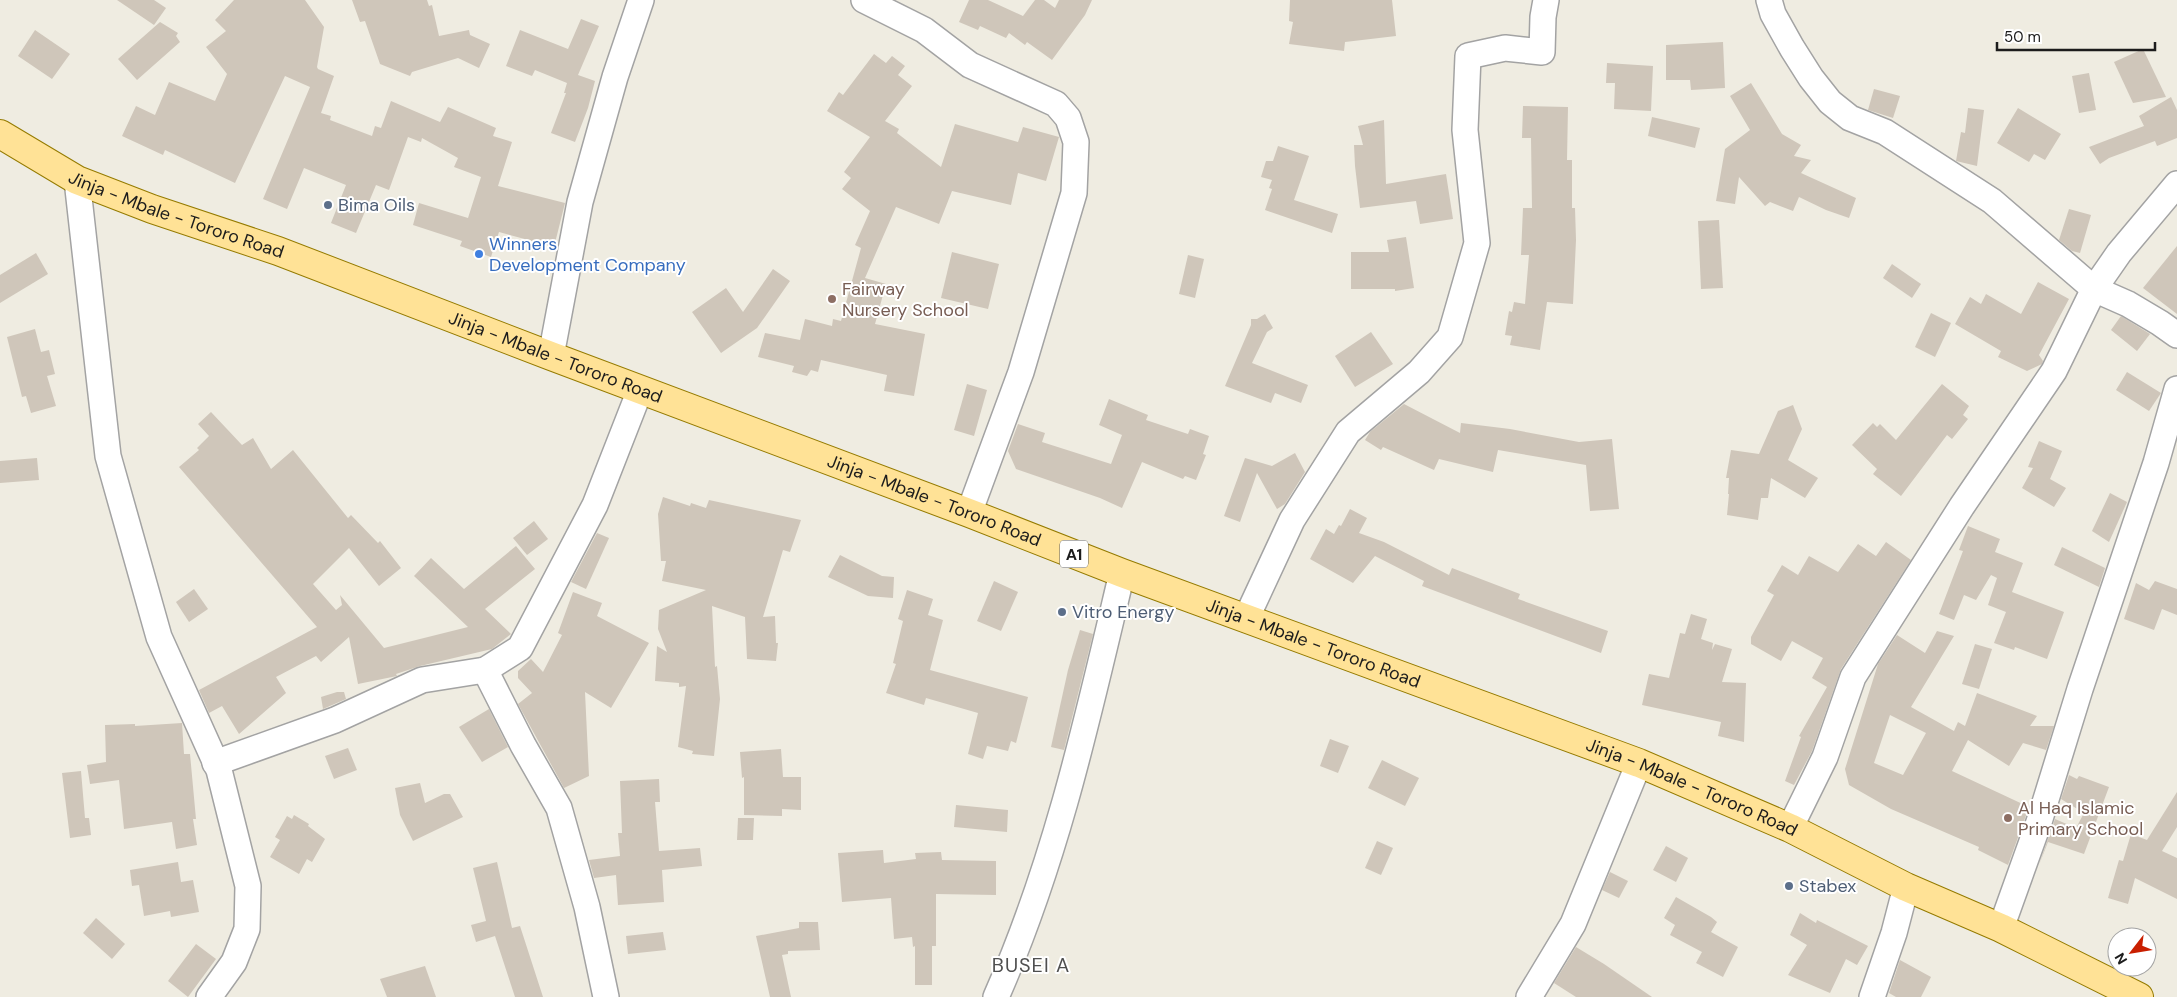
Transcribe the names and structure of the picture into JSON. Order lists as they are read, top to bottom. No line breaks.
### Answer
{"streets":{"main road":["Jinja - Mbale - Tororo Road","A1"]},"districts":["BUSEI A"],"places":["Bima Oils","Winners Development Company","Fairway Nursery School","Vitro Energy","Al Haq Islamic Primary School","Stabex"],"scale_bar":"50 m","north":"bottom left"}
